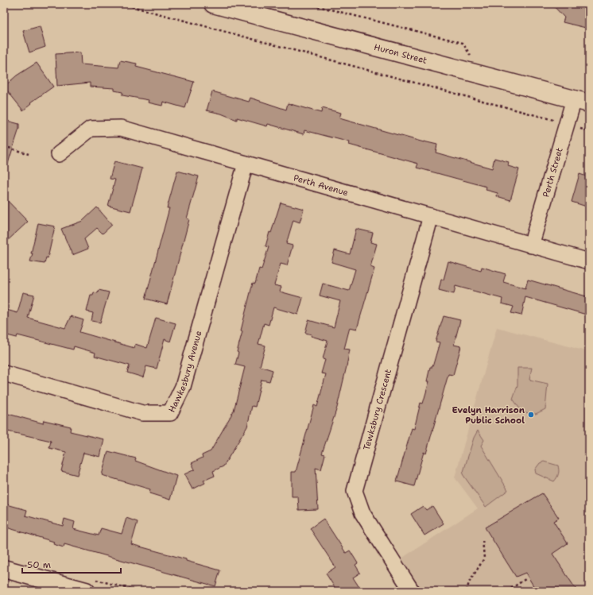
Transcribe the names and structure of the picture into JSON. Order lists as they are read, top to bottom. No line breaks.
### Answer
{"streets":{"main road":["Huron Street"],"street":["Perth Street","Perth Avenue","Hawkesbury Avenue","Tewksbury Crescent"]},"crossings":[["Huron Street","Perth Street"],["Perth Street","Perth Avenue"],["Perth Avenue","Hawkesbury Avenue"],["Perth Avenue","Tewksbury Crescent"]],"places":["Evelyn Harrison Public School"],"scale_bar":"50 m"}
